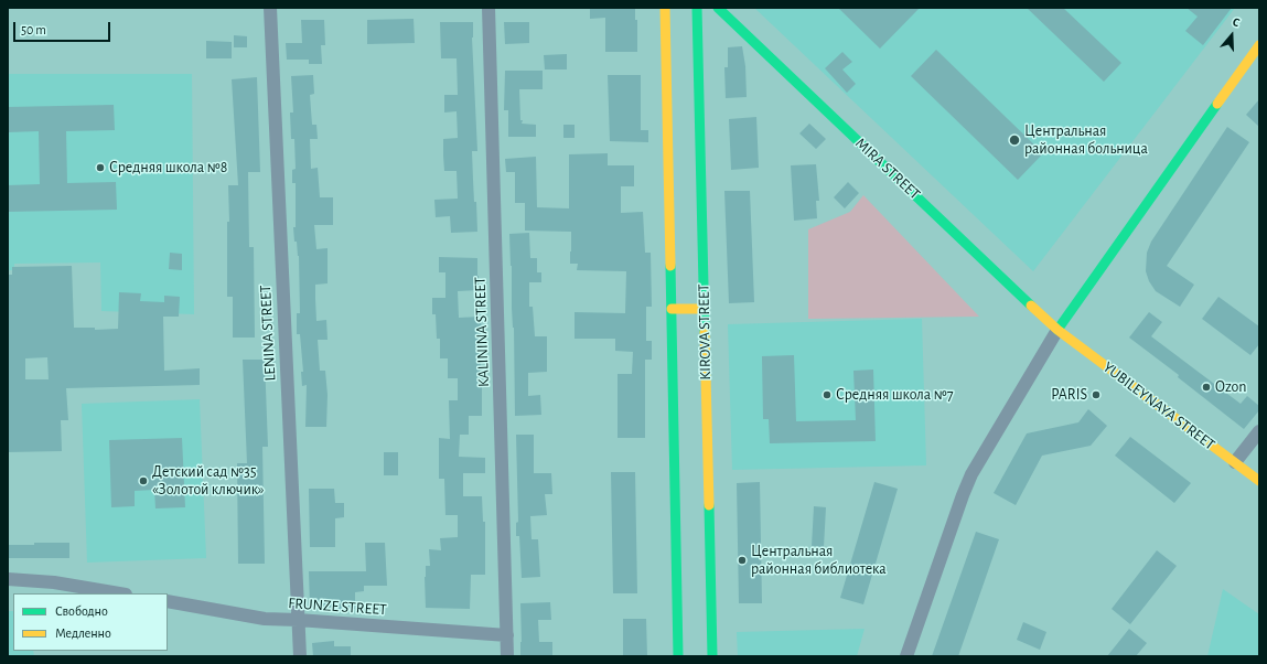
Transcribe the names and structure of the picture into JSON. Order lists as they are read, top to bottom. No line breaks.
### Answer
{"streets":{"street":["MIRA STREET","KALININA STREET","KIROVA STREET","LENINA STREET","YUBILEYNAYA STREET","FRUNZE STREET"]},"crossings":[["MIRA STREET","YUBILEYNAYA STREET"],["KALININA STREET","FRUNZE STREET"],["LENINA STREET","FRUNZE STREET"]],"places":["Центральная районная больница","Средняя школа №8","Ozon","Средняя школа №7","PARIS","Детский сад №35 «Золотой ключик»","Центральная районная библиотека"],"legend":["Свободно","Медленно"],"scale_bar":"50 m","north":"top"}
